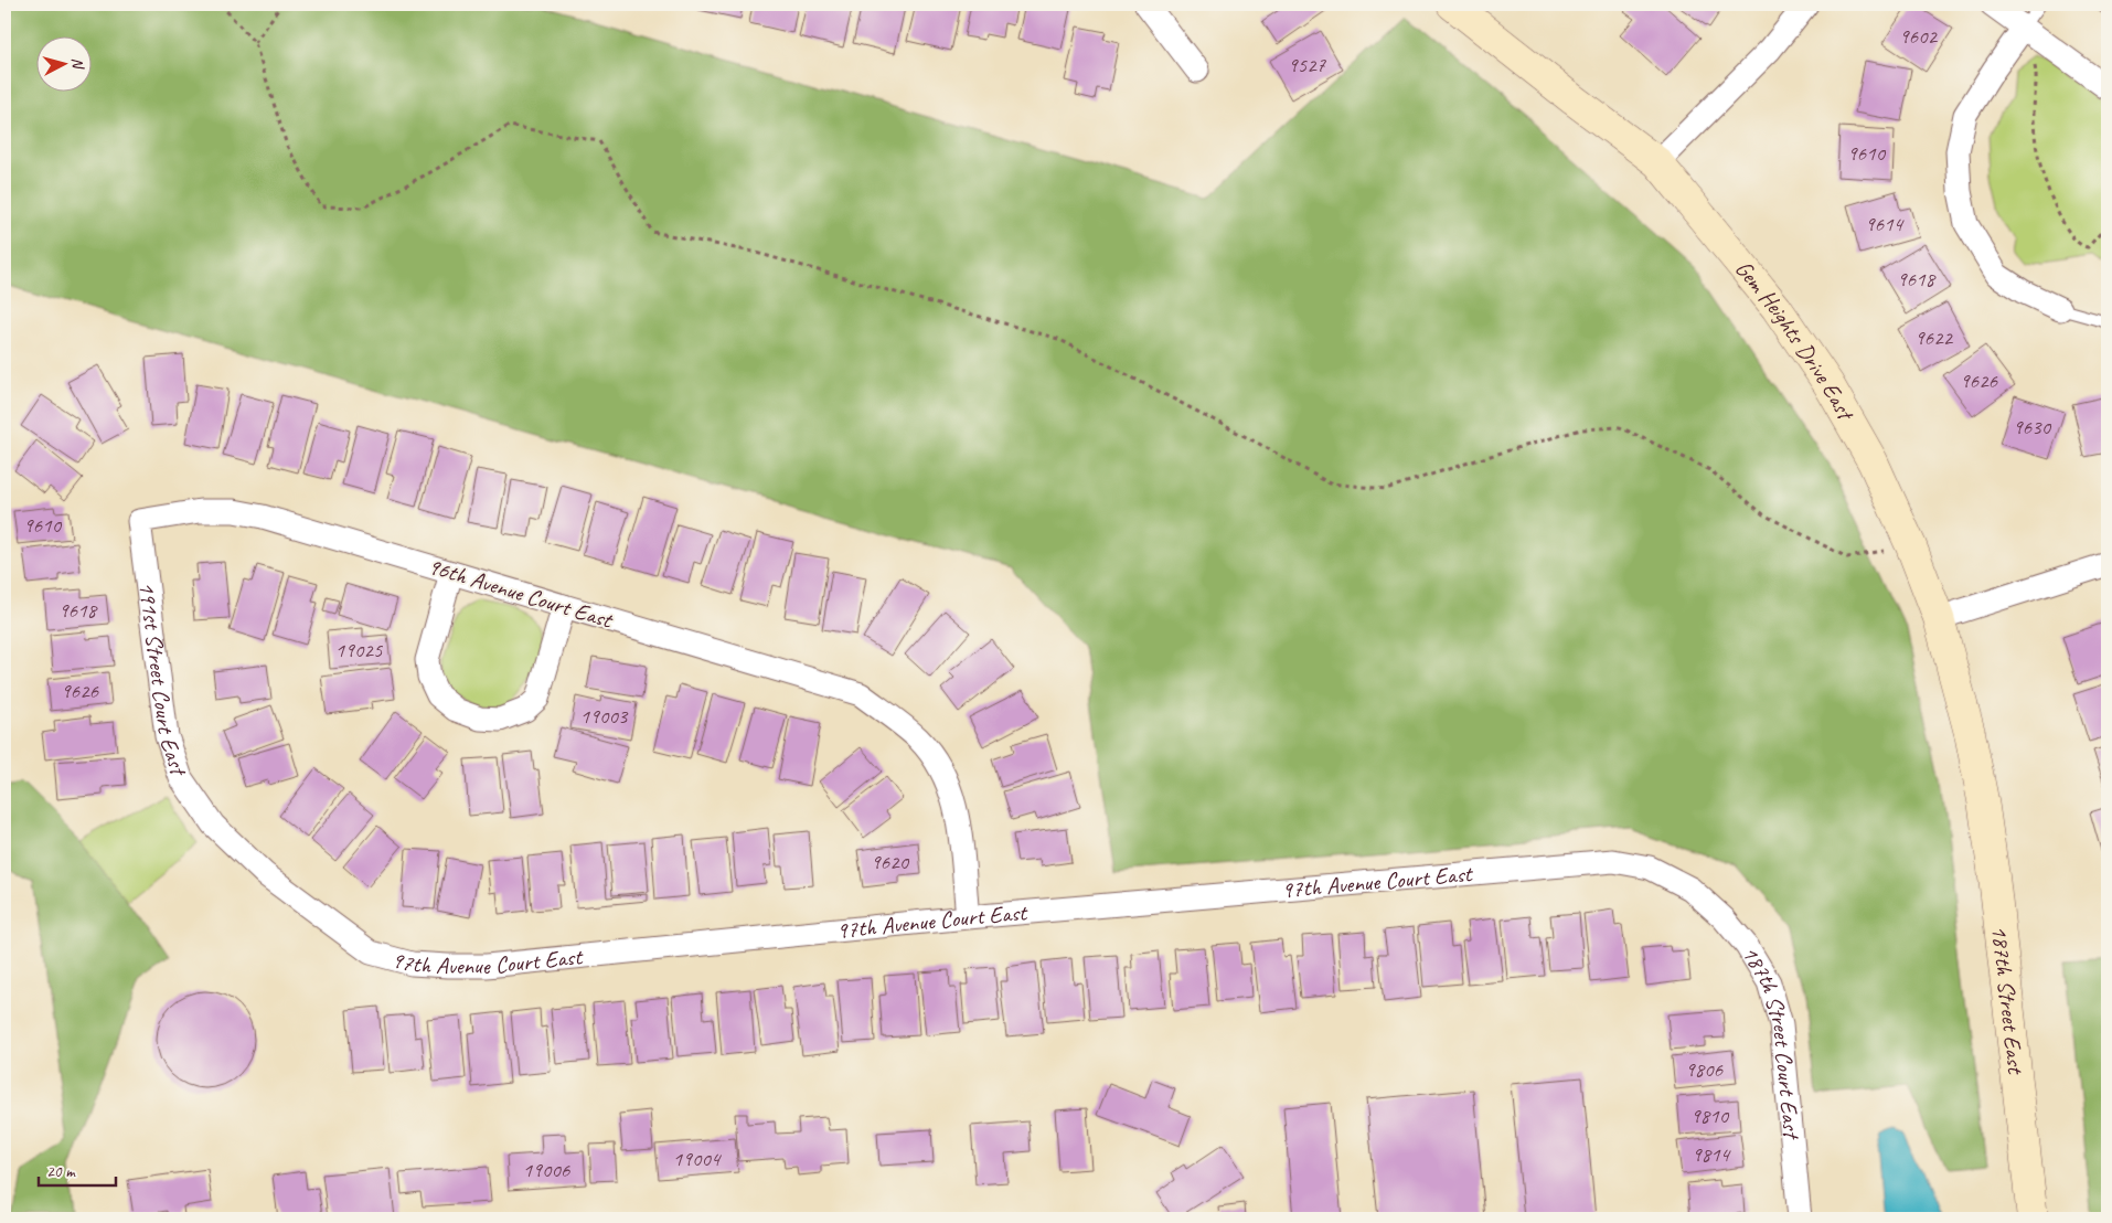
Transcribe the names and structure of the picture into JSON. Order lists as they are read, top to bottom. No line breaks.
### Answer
{"streets":{"street":["Gem Heights Drive East","96th Avenue Court East","191st Street Court East","97th Avenue Court East","187th Street East","187th Street Court East"]},"crossings":[["Gem Heights Drive East","187th Street East"],["96th Avenue Court East","191st Street Court East"],["96th Avenue Court East","97th Avenue Court East"],["191st Street Court East","97th Avenue Court East"],["97th Avenue Court East","187th Street Court East"]],"house_numbers":["9602","9527","9610","9614","9618","9622","9626","9630","9610","9618","19025","9626","19003","9620","9806","9810","9814","19004","19006"],"scale_bar":"20 m","north":"right"}
